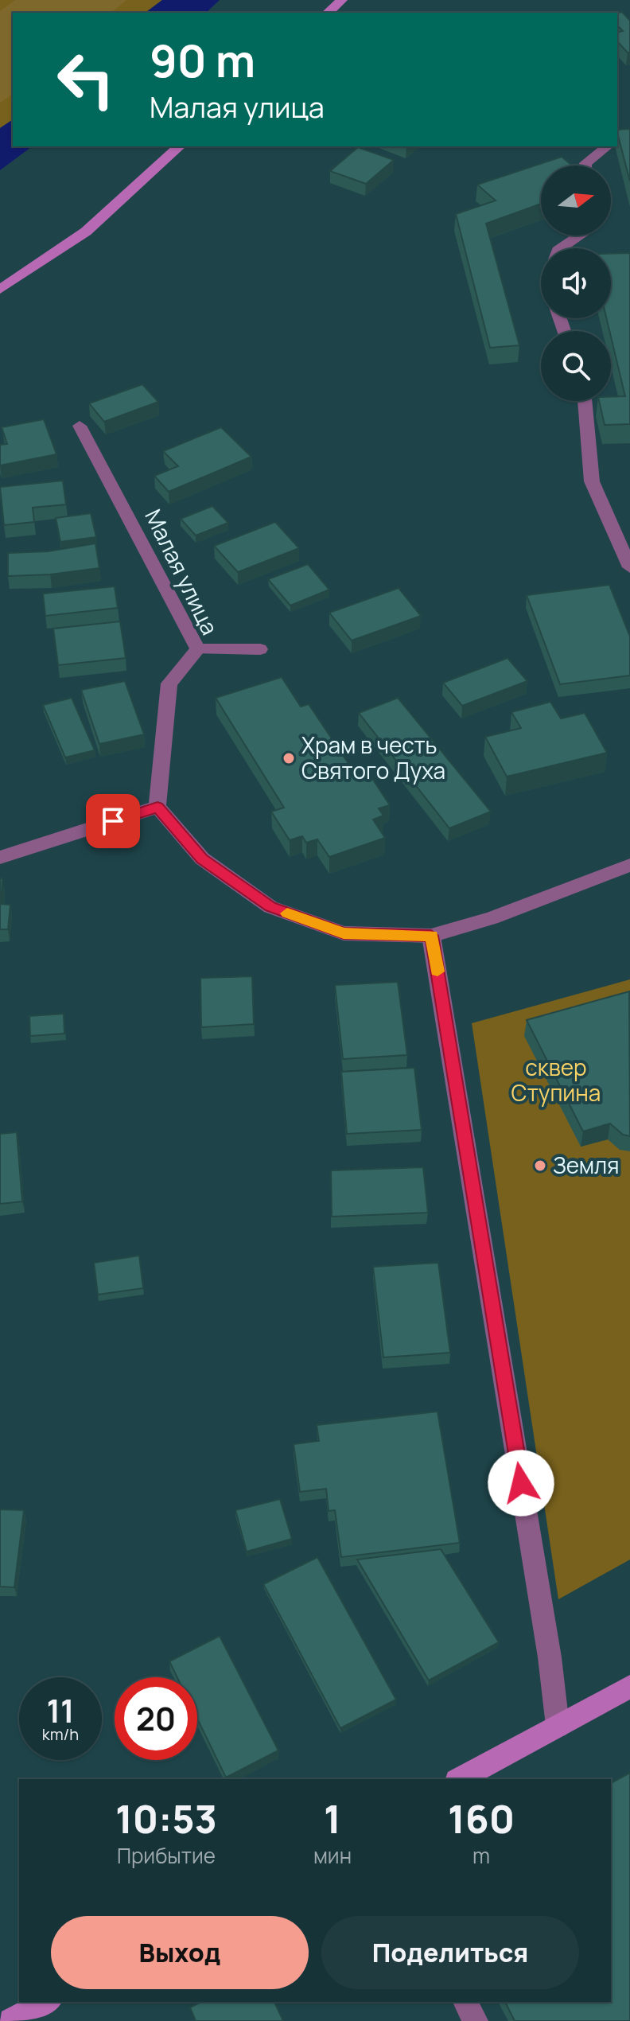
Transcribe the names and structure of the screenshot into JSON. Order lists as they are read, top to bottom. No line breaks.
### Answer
{"streets":{"street":["Малая улица"]},"parks":["сквер Ступина"],"places":["Храм в честь Святого Духа","Земля"],"north":"right","page":{"turn":["90 m","Малая улица"],"speed":"11 km/h","limit":"20","eta":["10:53","Прибытие","1","мин","160","m"],"buttons":["Выход","Поделиться"]}}
